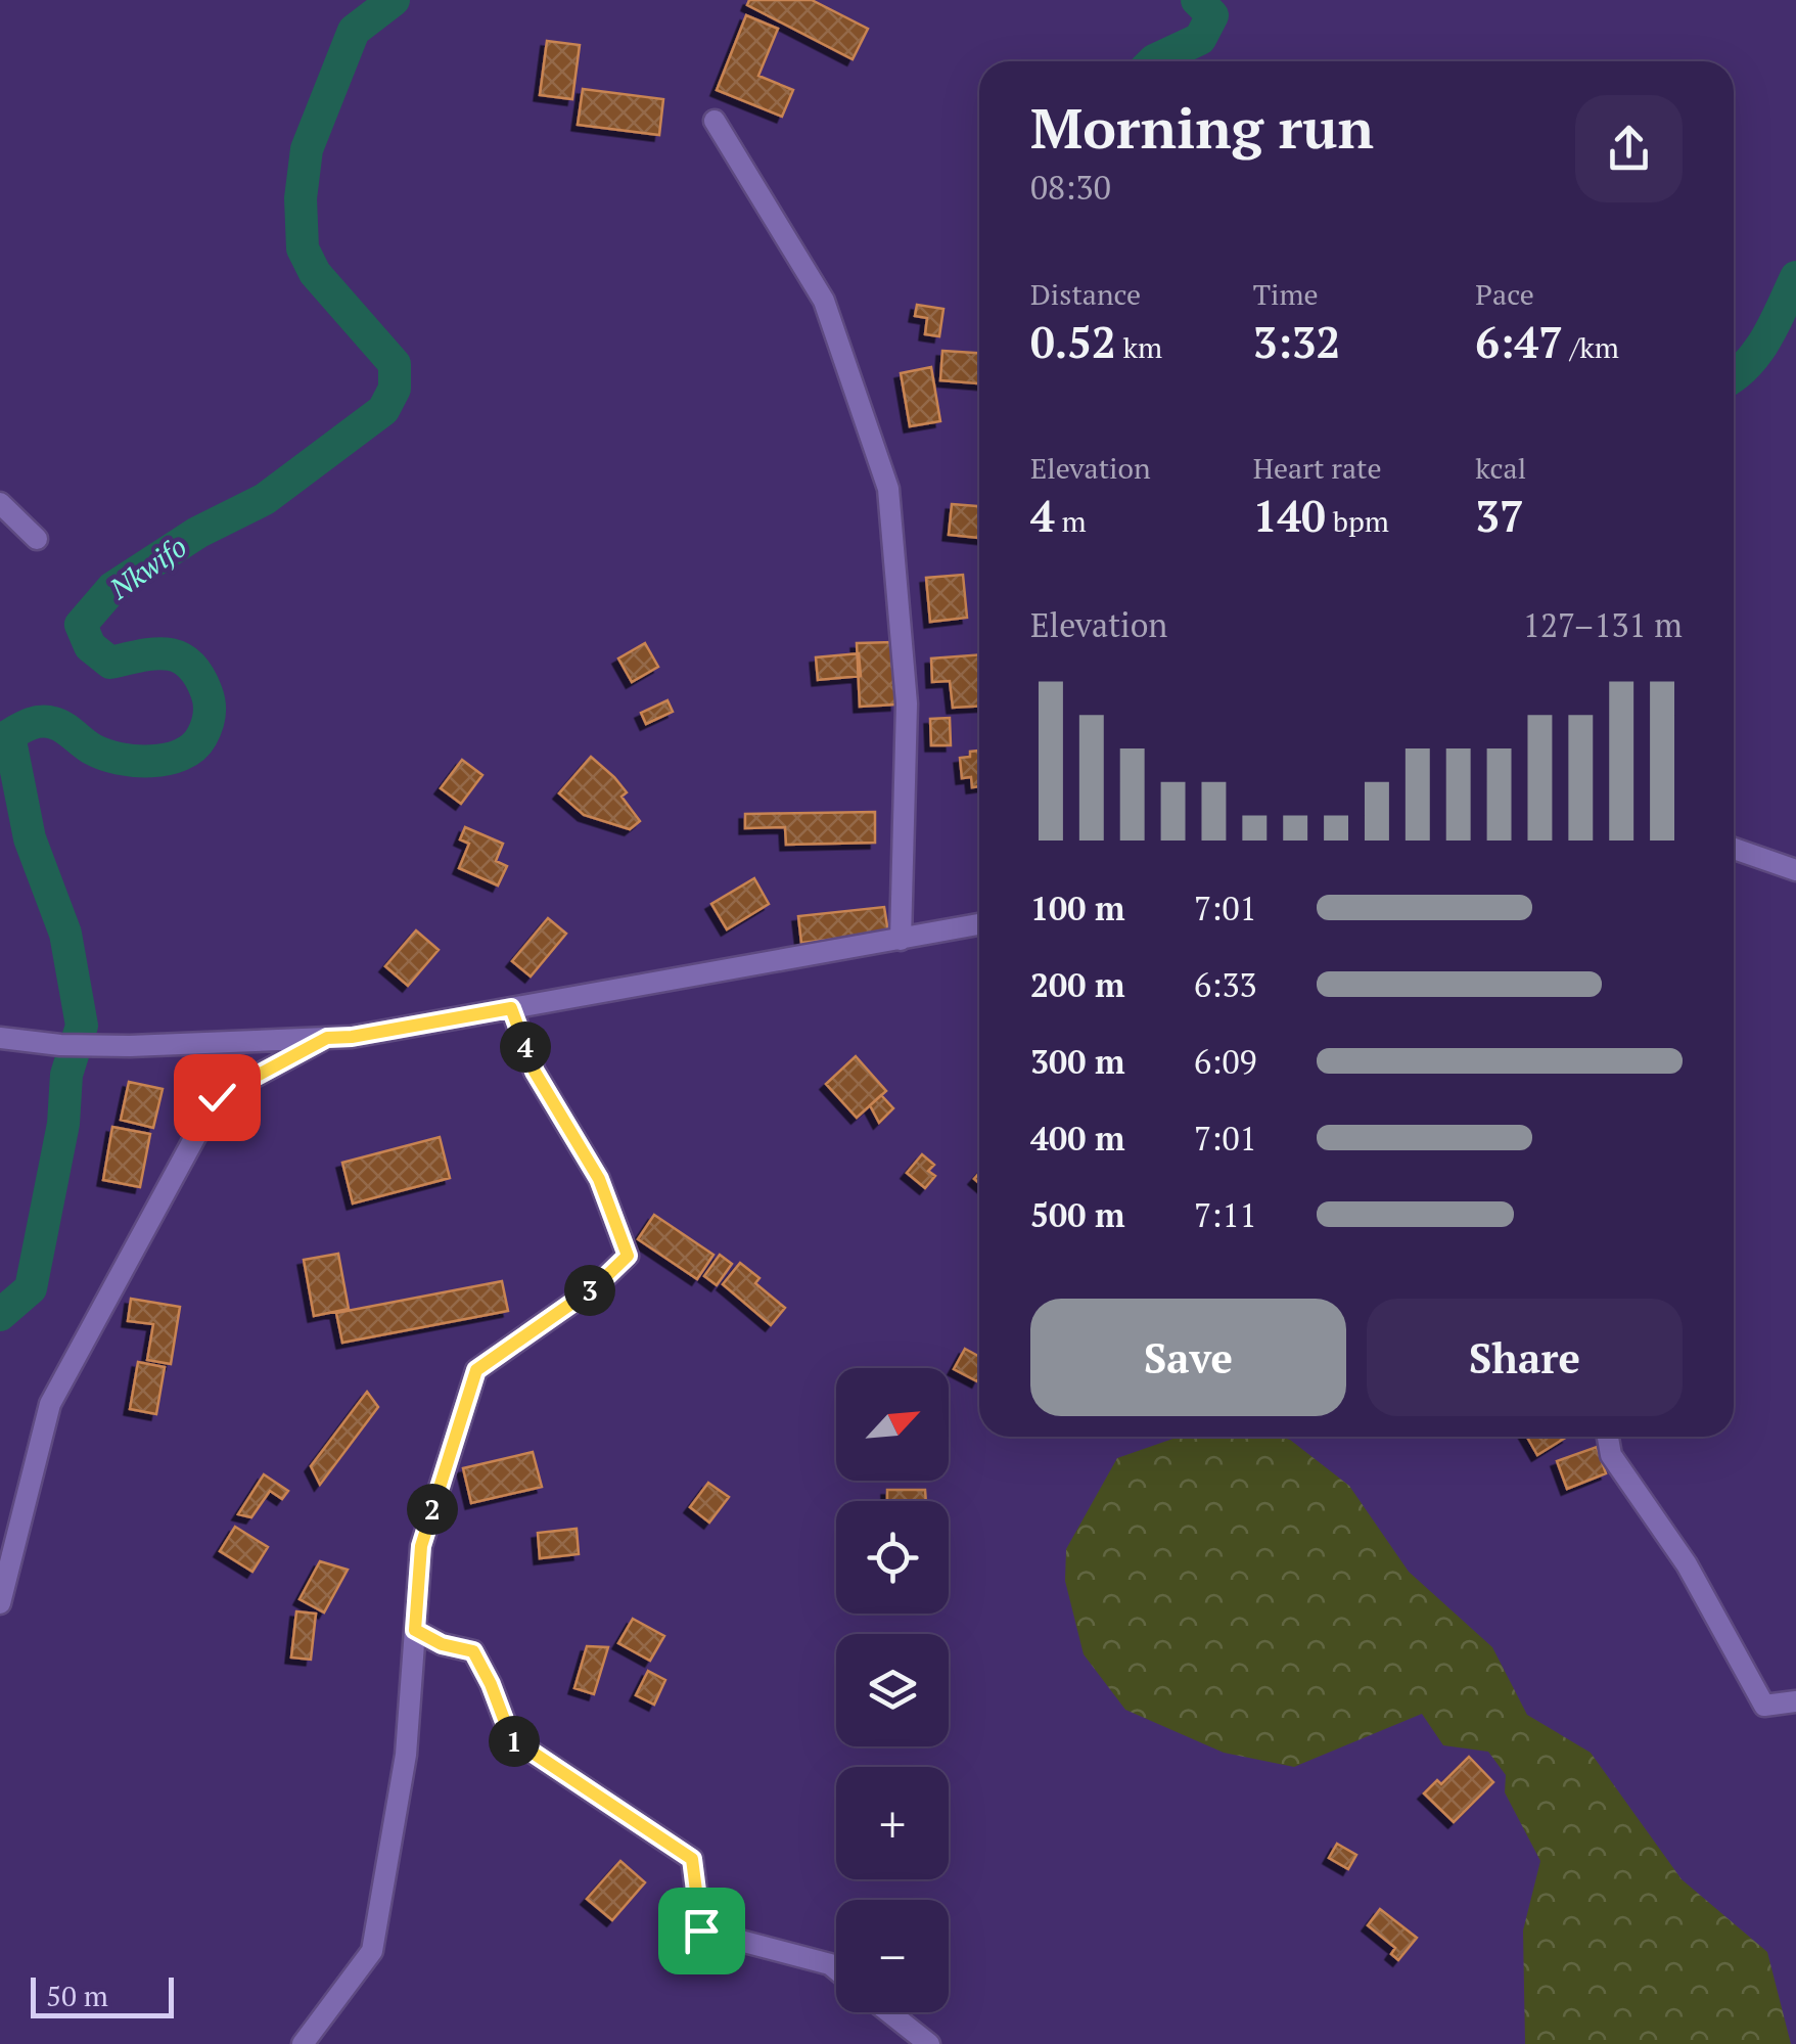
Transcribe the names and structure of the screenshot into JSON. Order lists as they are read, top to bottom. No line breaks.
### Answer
{"water":["Nkwifo"],"scale_bar":"50 m","north":"top right","page":{"heading":["Morning run","08:30"],"stats":[["Distance","0.52 km"],["Time","3:32"],["Pace","6:47 /km"],["Elevation","4 m"],["Heart rate","140 bpm"],["kcal","37"]],"chart":["Elevation","127–131 m"],"list":[{"name":"100 m","note":"7:01"},{"name":"200 m","note":"6:33"},{"name":"300 m","note":"6:09"},{"name":"400 m","note":"7:01"},{"name":"500 m","note":"7:11"}],"pins":["4","3","2","1"],"buttons":["Save","Share"],"map_buttons":["+","−"],"scale":"50 m"}}
